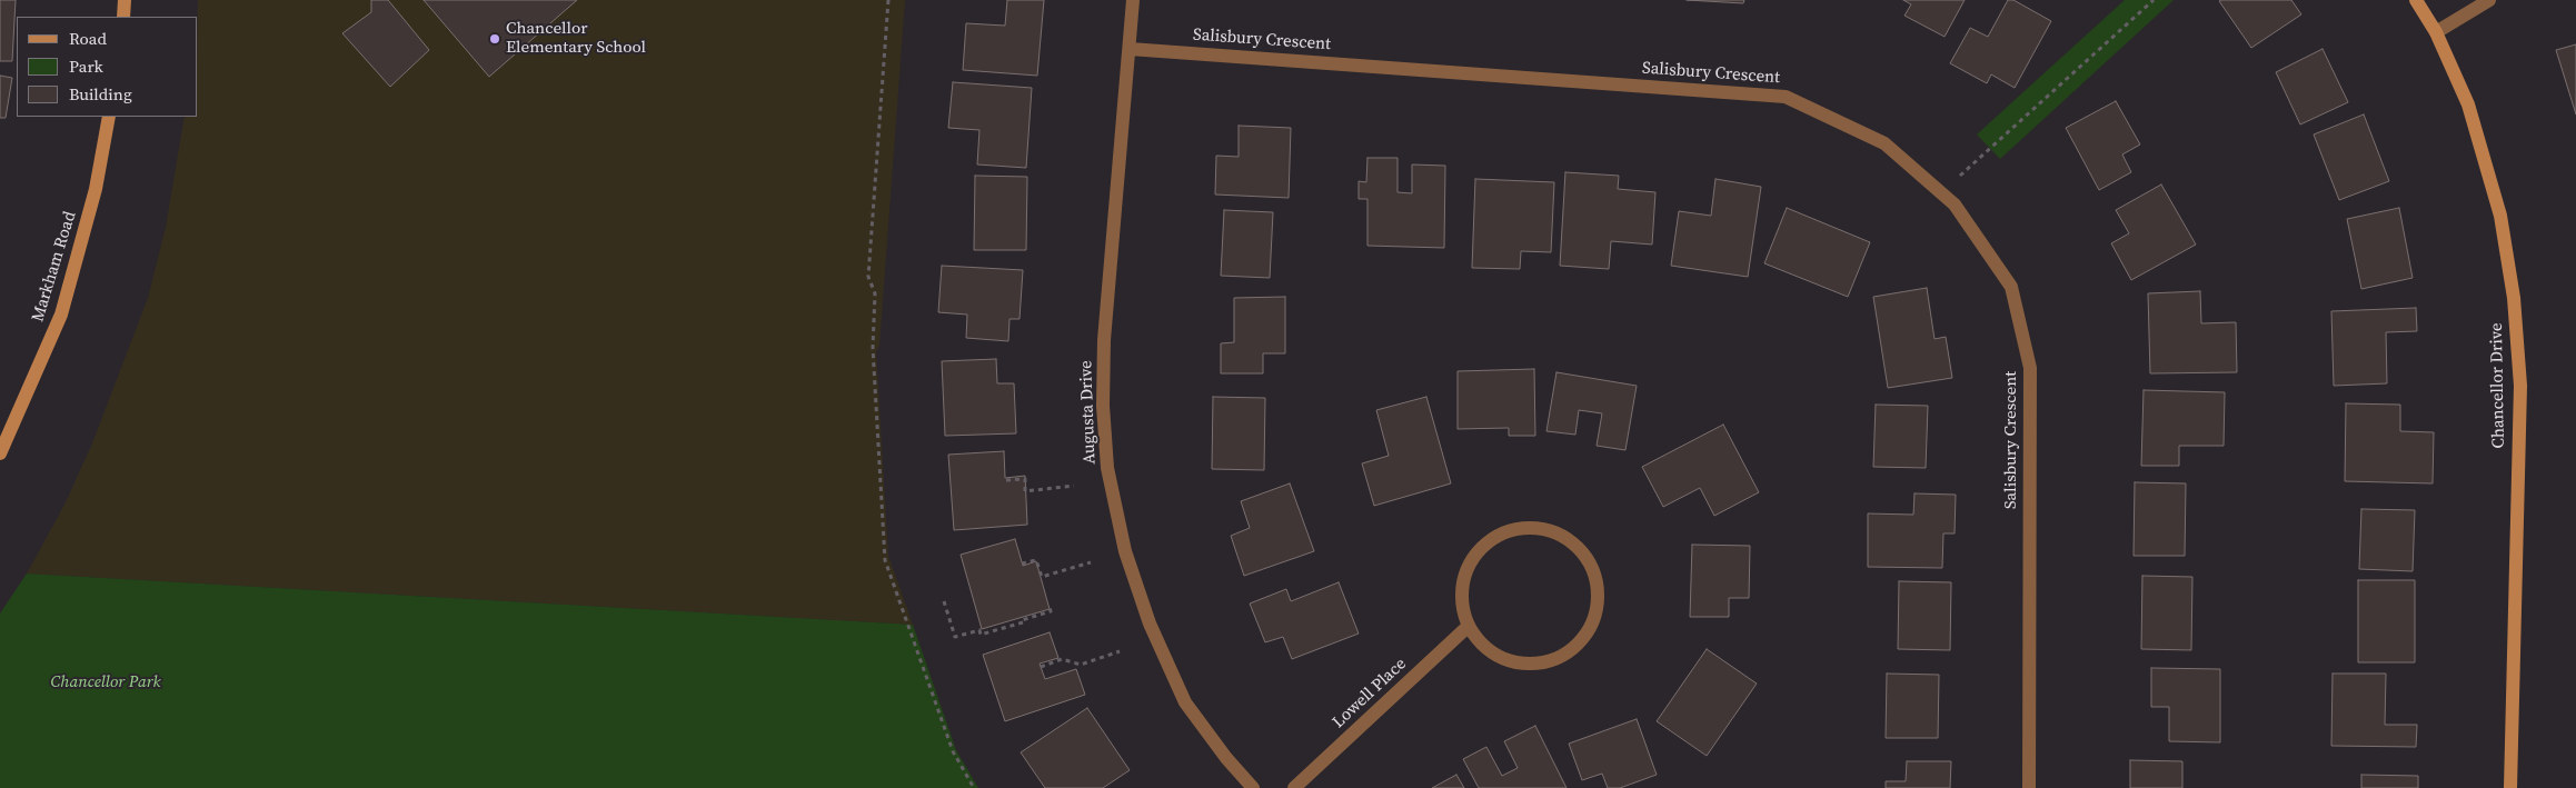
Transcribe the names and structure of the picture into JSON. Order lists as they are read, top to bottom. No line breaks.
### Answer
{"streets":{"street":["Salisbury Crescent","Markham Road","Chancellor Drive","Augusta Drive","Lowell Place"]},"crossings":[["Salisbury Crescent","Augusta Drive"]],"parks":["Chancellor Park"],"places":["Chancellor Elementary School"],"legend":["Road","Park","Building"]}
